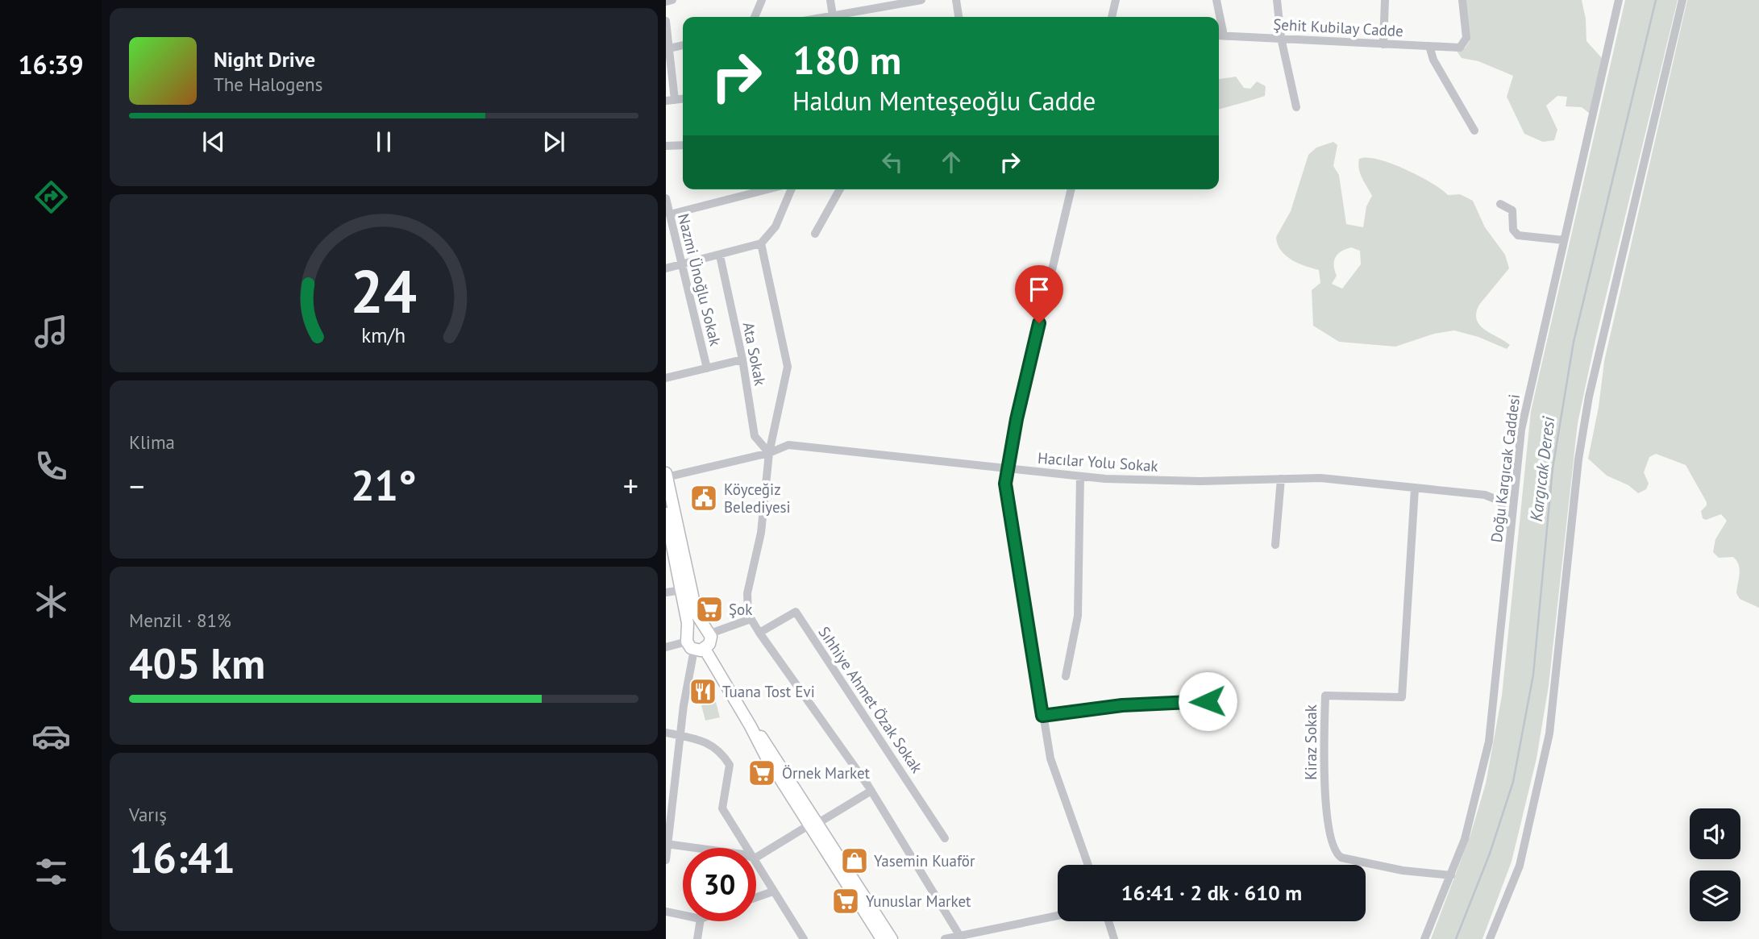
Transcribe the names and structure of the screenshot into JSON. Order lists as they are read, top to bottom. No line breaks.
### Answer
{"streets":{"street":["Şehit Kubilay Cadde","Nazmi Ünoğlu Sokak","Ata Sokak","Hacılar Yolu Sokak","Doğu Kargıcak Caddesi","Sıhhiye Ahmet Özak Sokak","Kiraz Sokak"]},"crossings":[["Ata Sokak","Hacılar Yolu Sokak"],["Hacılar Yolu Sokak","Doğu Kargıcak Caddesi"],["Hacılar Yolu Sokak","Kiraz Sokak"],["Doğu Kargıcak Caddesi","Kiraz Sokak"]],"water":["Kargıcak Deresi"],"places":{"public building":["Köyceğiz Belediyesi"],"supermarket":["Şok","Örnek Market","Yunuslar Market"],"restaurant":["Tuana Tost Evi"],"shop":["Yasemin Kuaför"]},"page":{"tabs":"16:39","turn":["180 m","Haldun Menteşeoğlu Cadde"],"song":["Night Drive","The Halogens"],"tile":["Klima",["Menzil · 81%","405 km"],["Varış","16:41"]],"heat":["−","21°","+"],"limit":"30","trip":"16:41 · 2 dk · 610 m","gauge":["24","km/h"]}}
